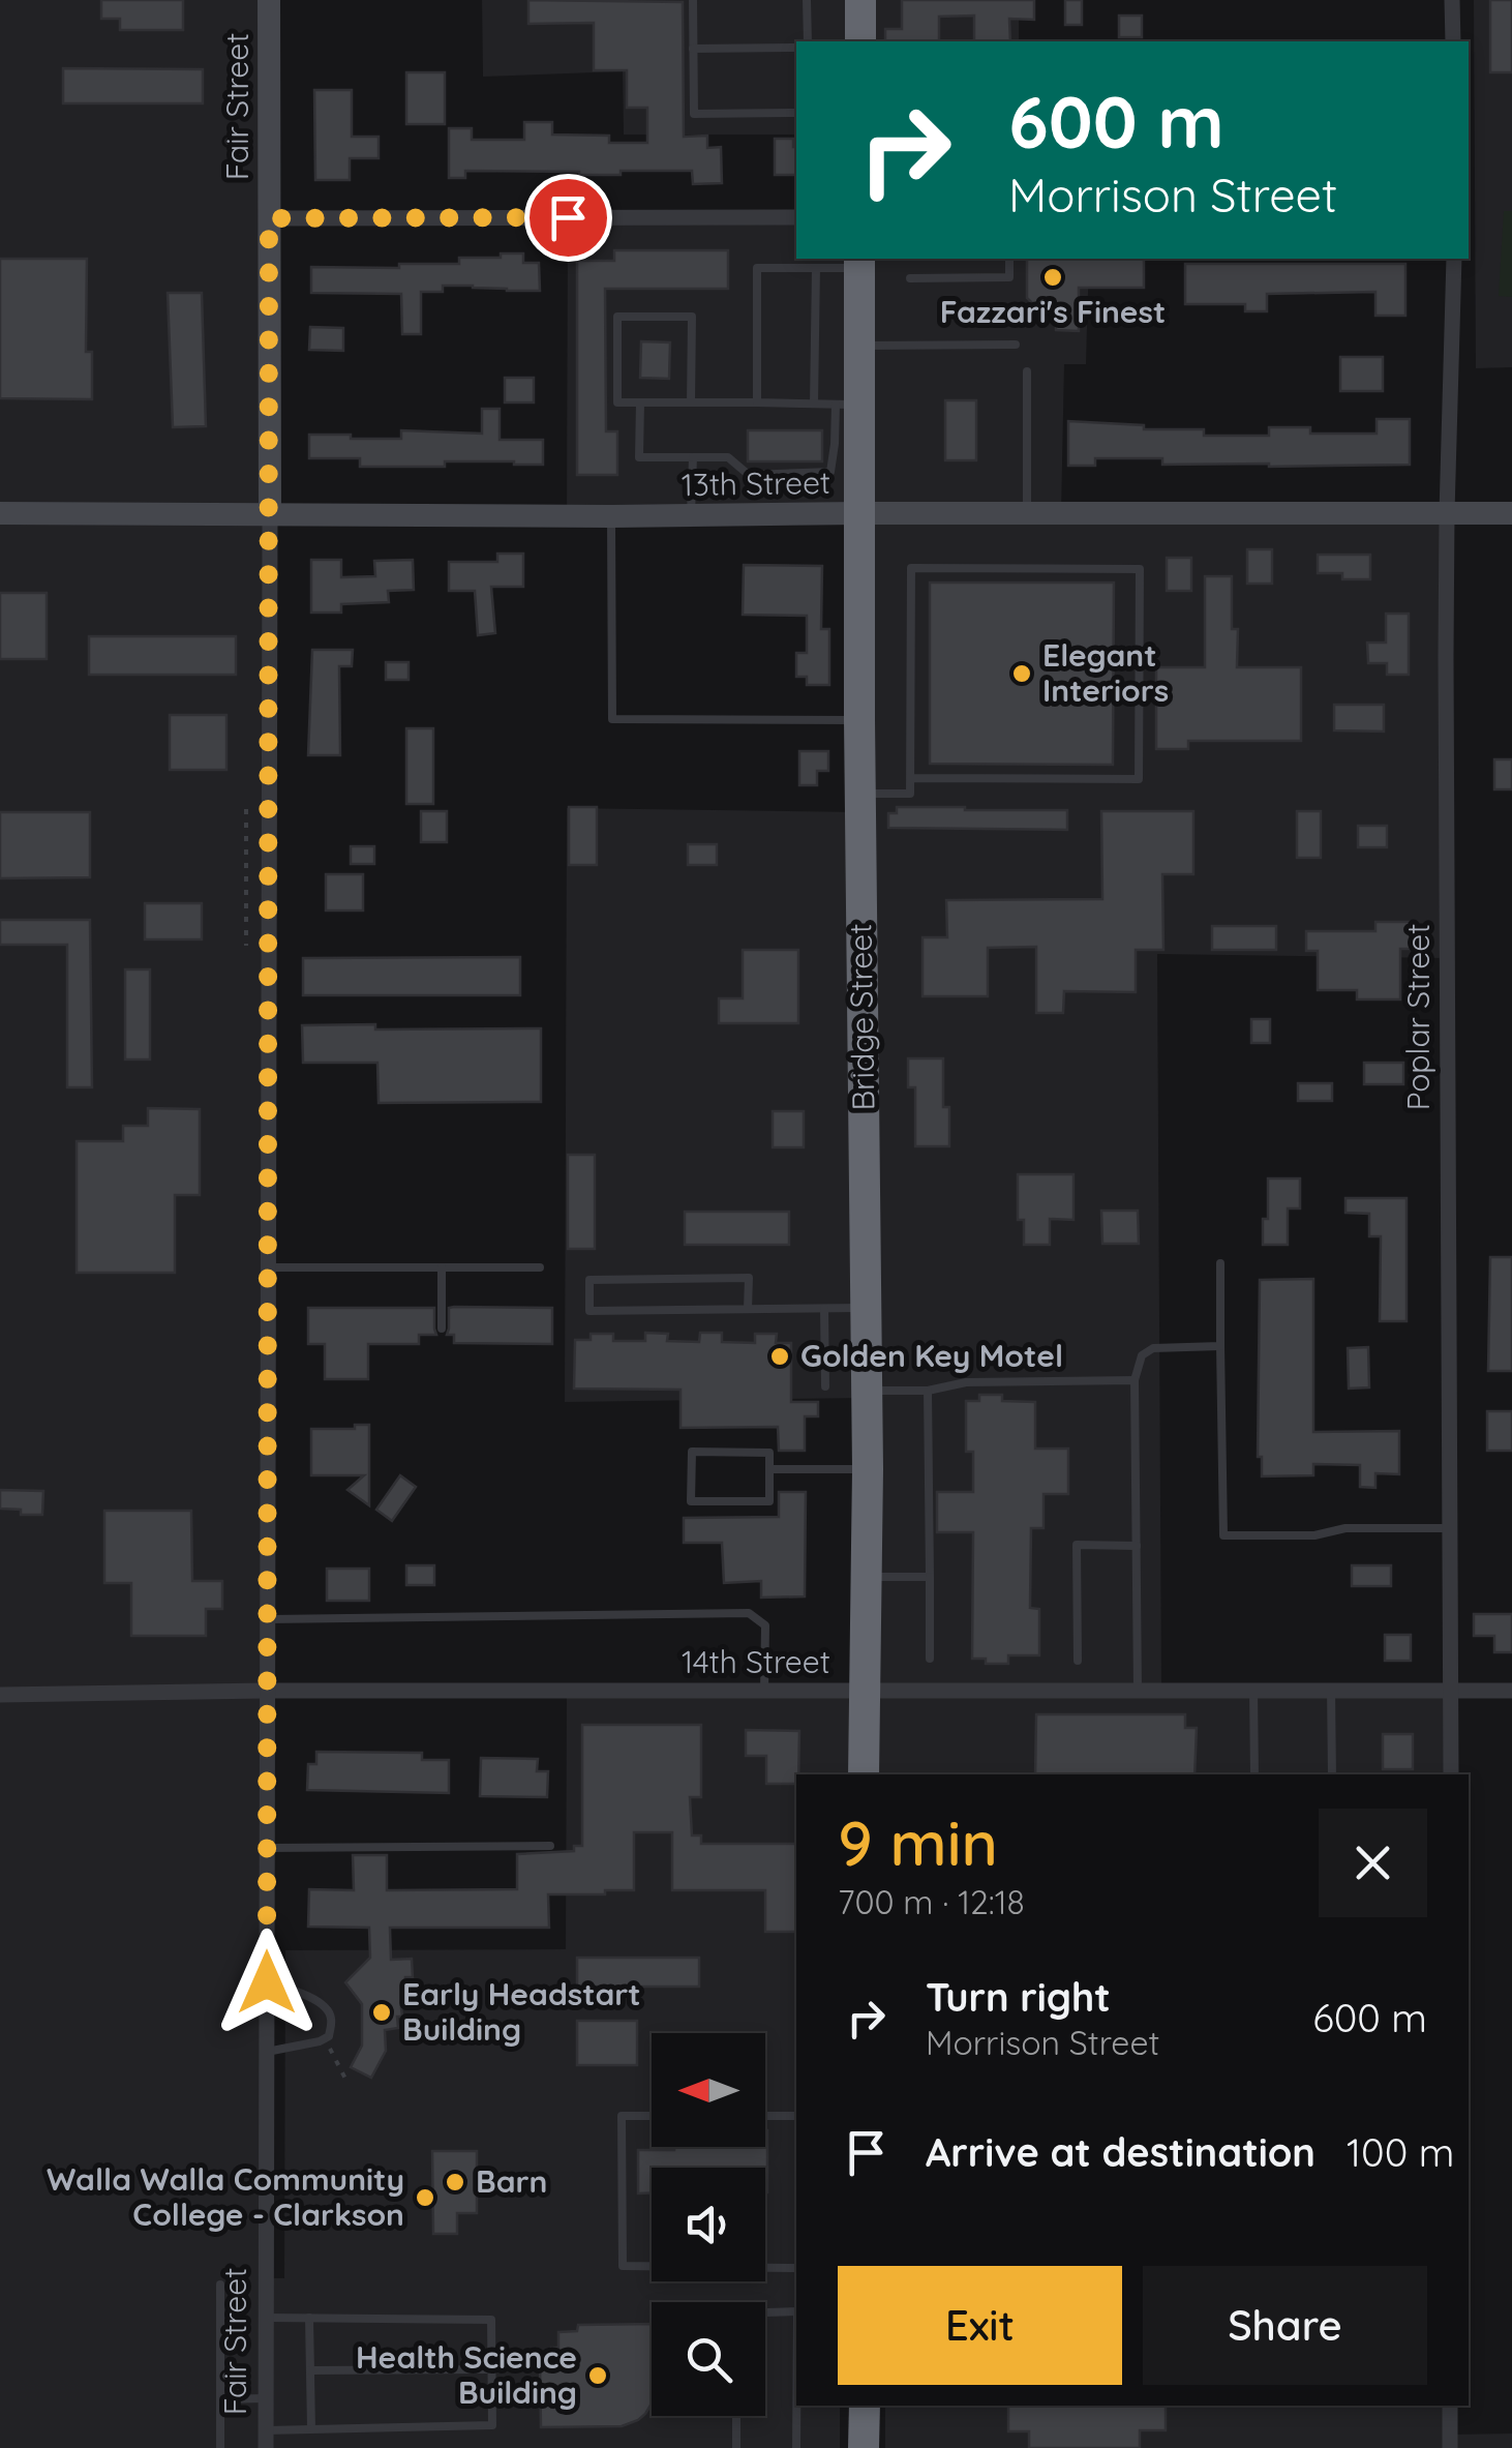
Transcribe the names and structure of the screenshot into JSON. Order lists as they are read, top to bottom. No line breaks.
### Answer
{"streets":{"highway":["Bridge Street"],"street":["Fair Street","13th Street","Poplar Street","14th Street"]},"crossings":[["Fair Street","13th Street"],["Fair Street","14th Street"],["13th Street","Bridge Street"],["13th Street","Poplar Street"],["Bridge Street","14th Street"],["Poplar Street","14th Street"]],"places":["Fazzari's Finest","Elegant Interiors","Golden Key Motel","Early Headstart Building","Barn","Walla Walla Community College - Clarkson","Health Science Building"],"north":"left","page":{"turn":["600 m","Morrison Street"],"heading":["9 min","700 m · 12:18"],"list":[{"name":"Turn right","note":"Morrison Street","value":"600 m"},{"name":"Arrive at destination","value":"100 m"}],"buttons":["Exit","Share"]}}
